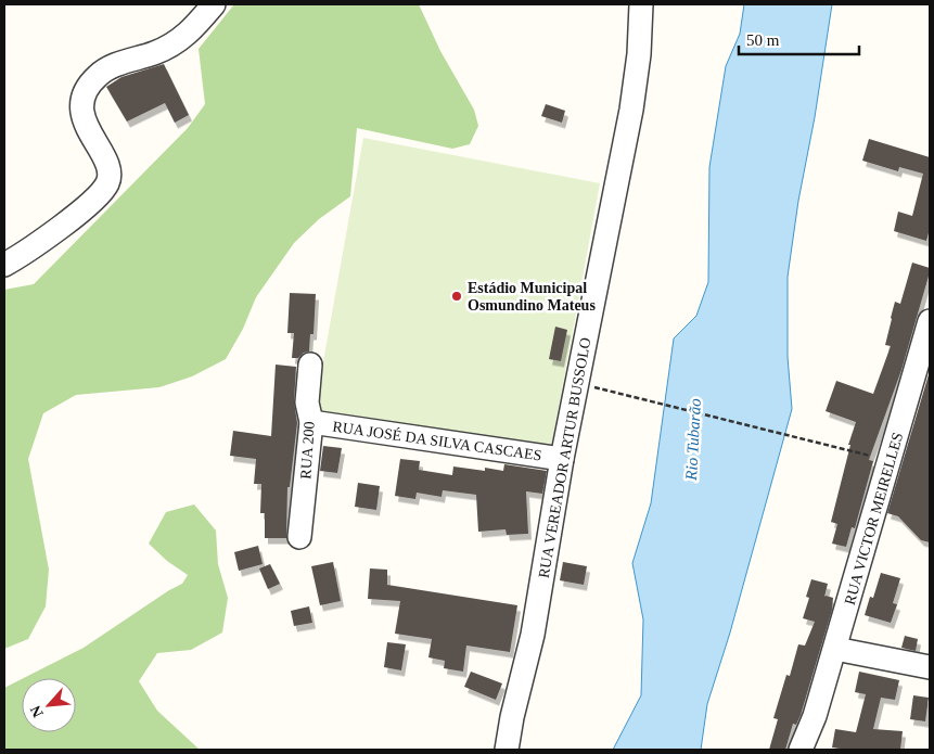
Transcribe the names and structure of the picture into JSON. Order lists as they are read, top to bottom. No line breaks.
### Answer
{"streets":{"street":["RUA JOSÉ DA SILVA CASCAES","RUA 200","RUA VEREADOR ARTUR BUSSOLO","RUA VICTOR MEIRELLES"]},"crossings":[["RUA JOSÉ DA SILVA CASCAES","RUA 200"],["RUA JOSÉ DA SILVA CASCAES","RUA VEREADOR ARTUR BUSSOLO"]],"water":["Rio Tubarão"],"places":["Estádio Municipal Osmundino Mateus"],"scale_bar":"50 m","north":"bottom left"}
